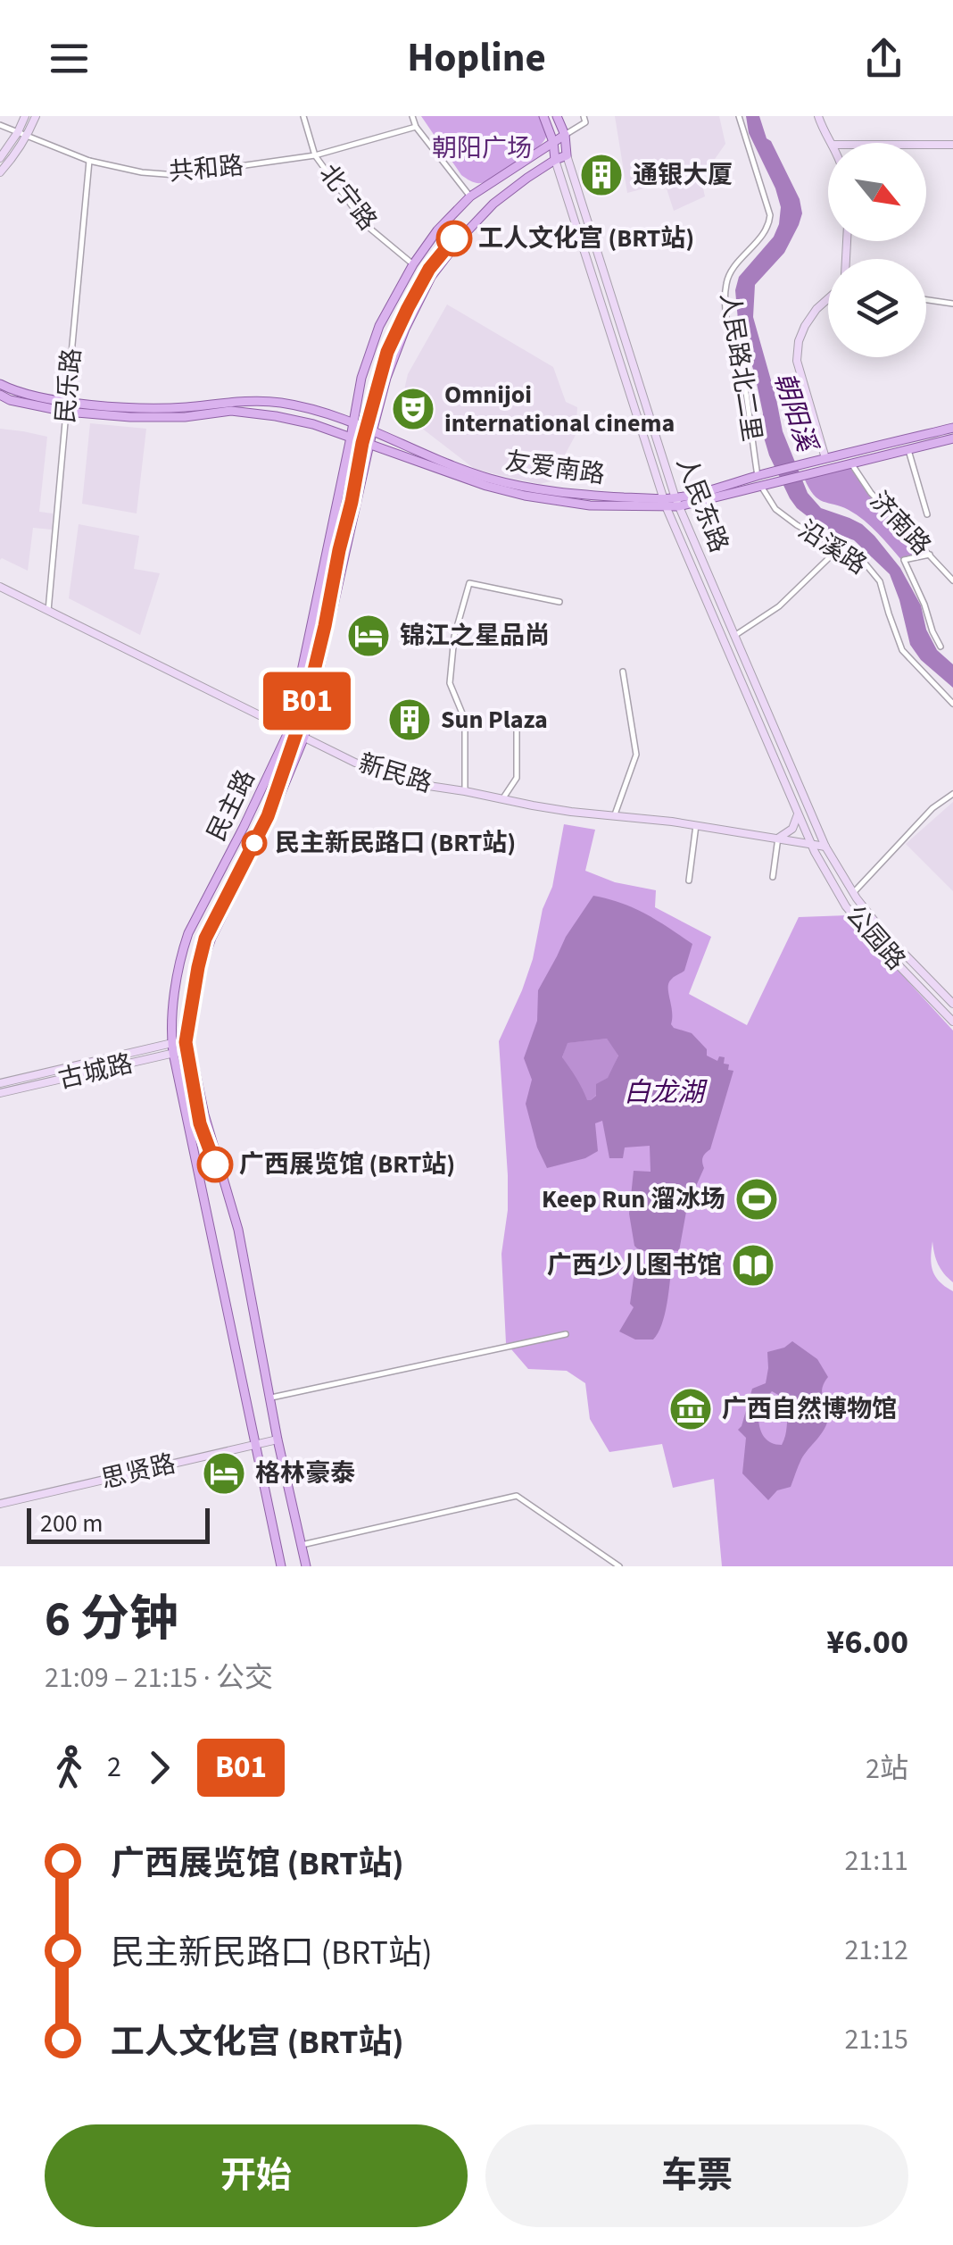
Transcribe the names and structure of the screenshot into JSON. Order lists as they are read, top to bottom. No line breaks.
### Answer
{"streets":{"main road":["友爱南路","人民东路","新民路","民主路","公园路","古城路","思贤路"],"street":["共和路","北宁路","人民路北二里","民乐路","济南路","沿溪路"]},"crossings":[["共和路","北宁路"],["共和路","民乐路"],["北宁路","民主路"],["人民路北二里","友爱南路"],["人民路北二里","沿溪路"],["民乐路","友爱南路"],["民乐路","新民路"],["友爱南路","人民东路"],["友爱南路","济南路"],["友爱南路","沿溪路"],["友爱南路","民主路"],["人民东路","新民路"],["人民东路","民主路"],["人民东路","公园路"],["新民路","民主路"],["新民路","公园路"],["民主路","古城路"],["民主路","思贤路"]],"water":["朝阳溪","白龙湖"],"parks":["朝阳广场"],"places":{"building":["通银大厦","Sun Plaza"],"other":["工人文化宫 (BRT站)","民主新民路口 (BRT站)","广西展览馆 (BRT站)"],"theatre":["Omnijoi international cinema"],"hotel":["锦江之星品尚","格林豪泰"],"sports":["Keep Run 溜冰场"],"library":["广西少儿图书馆"],"museum":["广西自然博物馆"]},"lines":["bus line B01"],"scale_bar":"200 m","north":"bottom right","page":{"header":"Hopline","on_map":"B01","scale":"200 m","heading":["6 分钟","21:09 – 21:15 · 公交","¥6.00"],"legs":["2","B01","2站"],"list":[{"name":"广西展览馆 (BRT站)","value":"21:11"},{"name":"民主新民路口 (BRT站)","value":"21:12"},{"name":"工人文化宫 (BRT站)","value":"21:15"}],"buttons":["开始","车票"]}}
